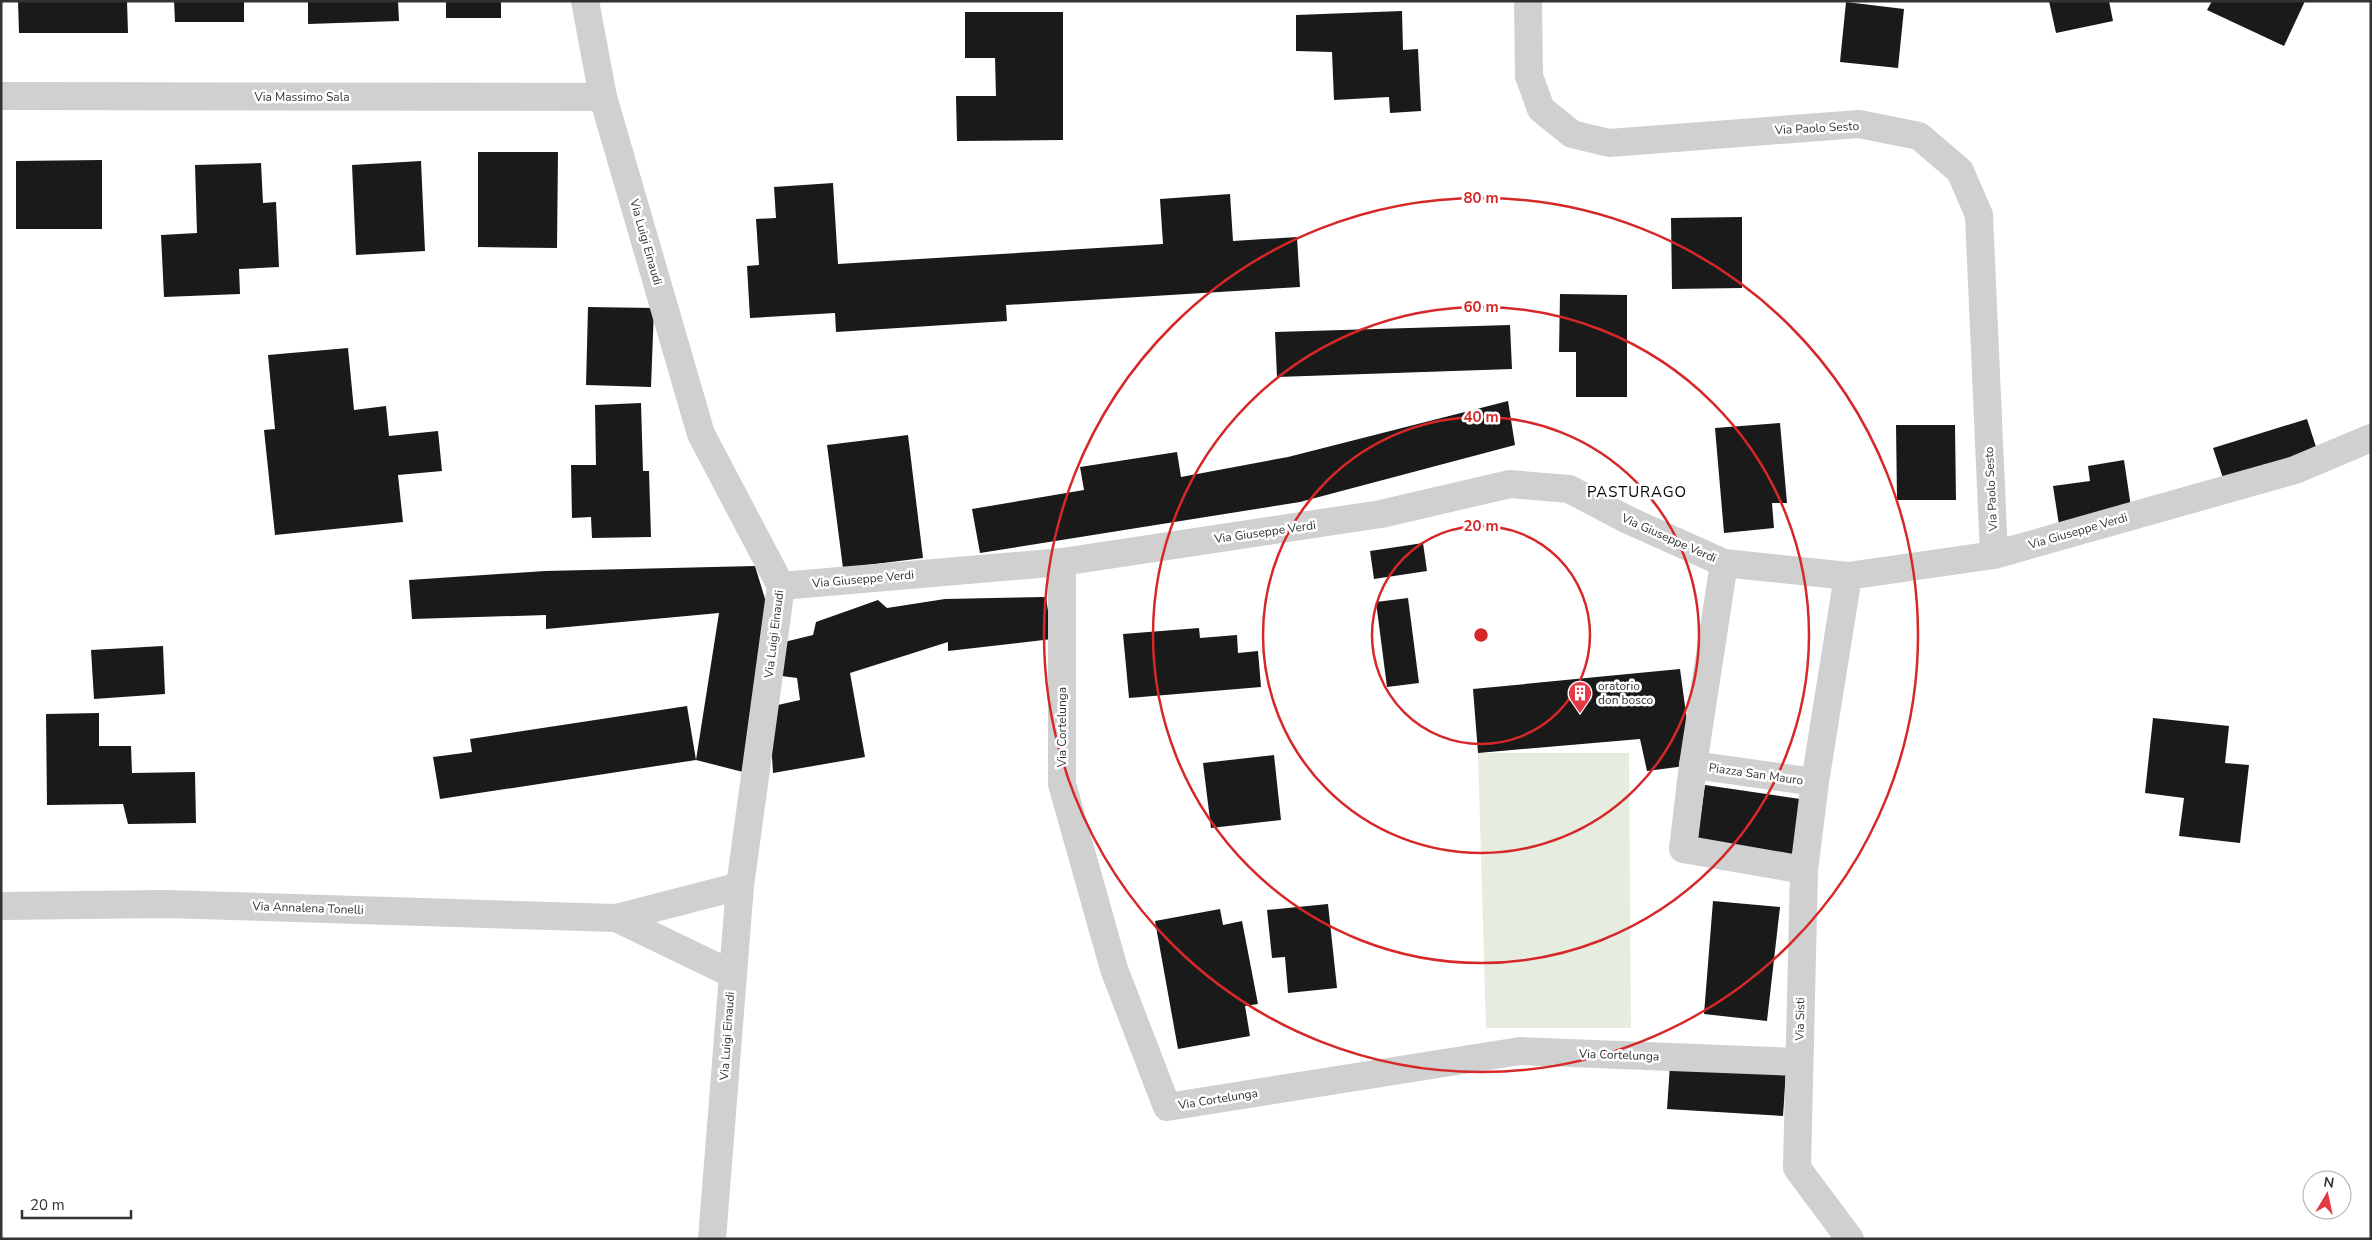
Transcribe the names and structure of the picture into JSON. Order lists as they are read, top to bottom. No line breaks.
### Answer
{"streets":{"street":["Via Massimo Sala","Via Paolo Sesto","Via Luigi Einaudi","Via Giuseppe Verdi","Via Cortelunga","Piazza San Mauro","Via Annalena Tonelli","Via Sisti"]},"crossings":[["Via Massimo Sala","Via Luigi Einaudi"],["Via Paolo Sesto","Via Giuseppe Verdi"],["Via Luigi Einaudi","Via Giuseppe Verdi"],["Via Luigi Einaudi","Via Annalena Tonelli"],["Via Giuseppe Verdi","Via Cortelunga"],["Via Giuseppe Verdi","Piazza San Mauro"],["Via Cortelunga","Via Sisti"],["Piazza San Mauro","Via Sisti"]],"districts":["PASTURAGO"],"places":{"building":["oratorio don bosco"]},"scale_bar":"20 m","north":"top","rings":["80 m","60 m","40 m","20 m"]}
